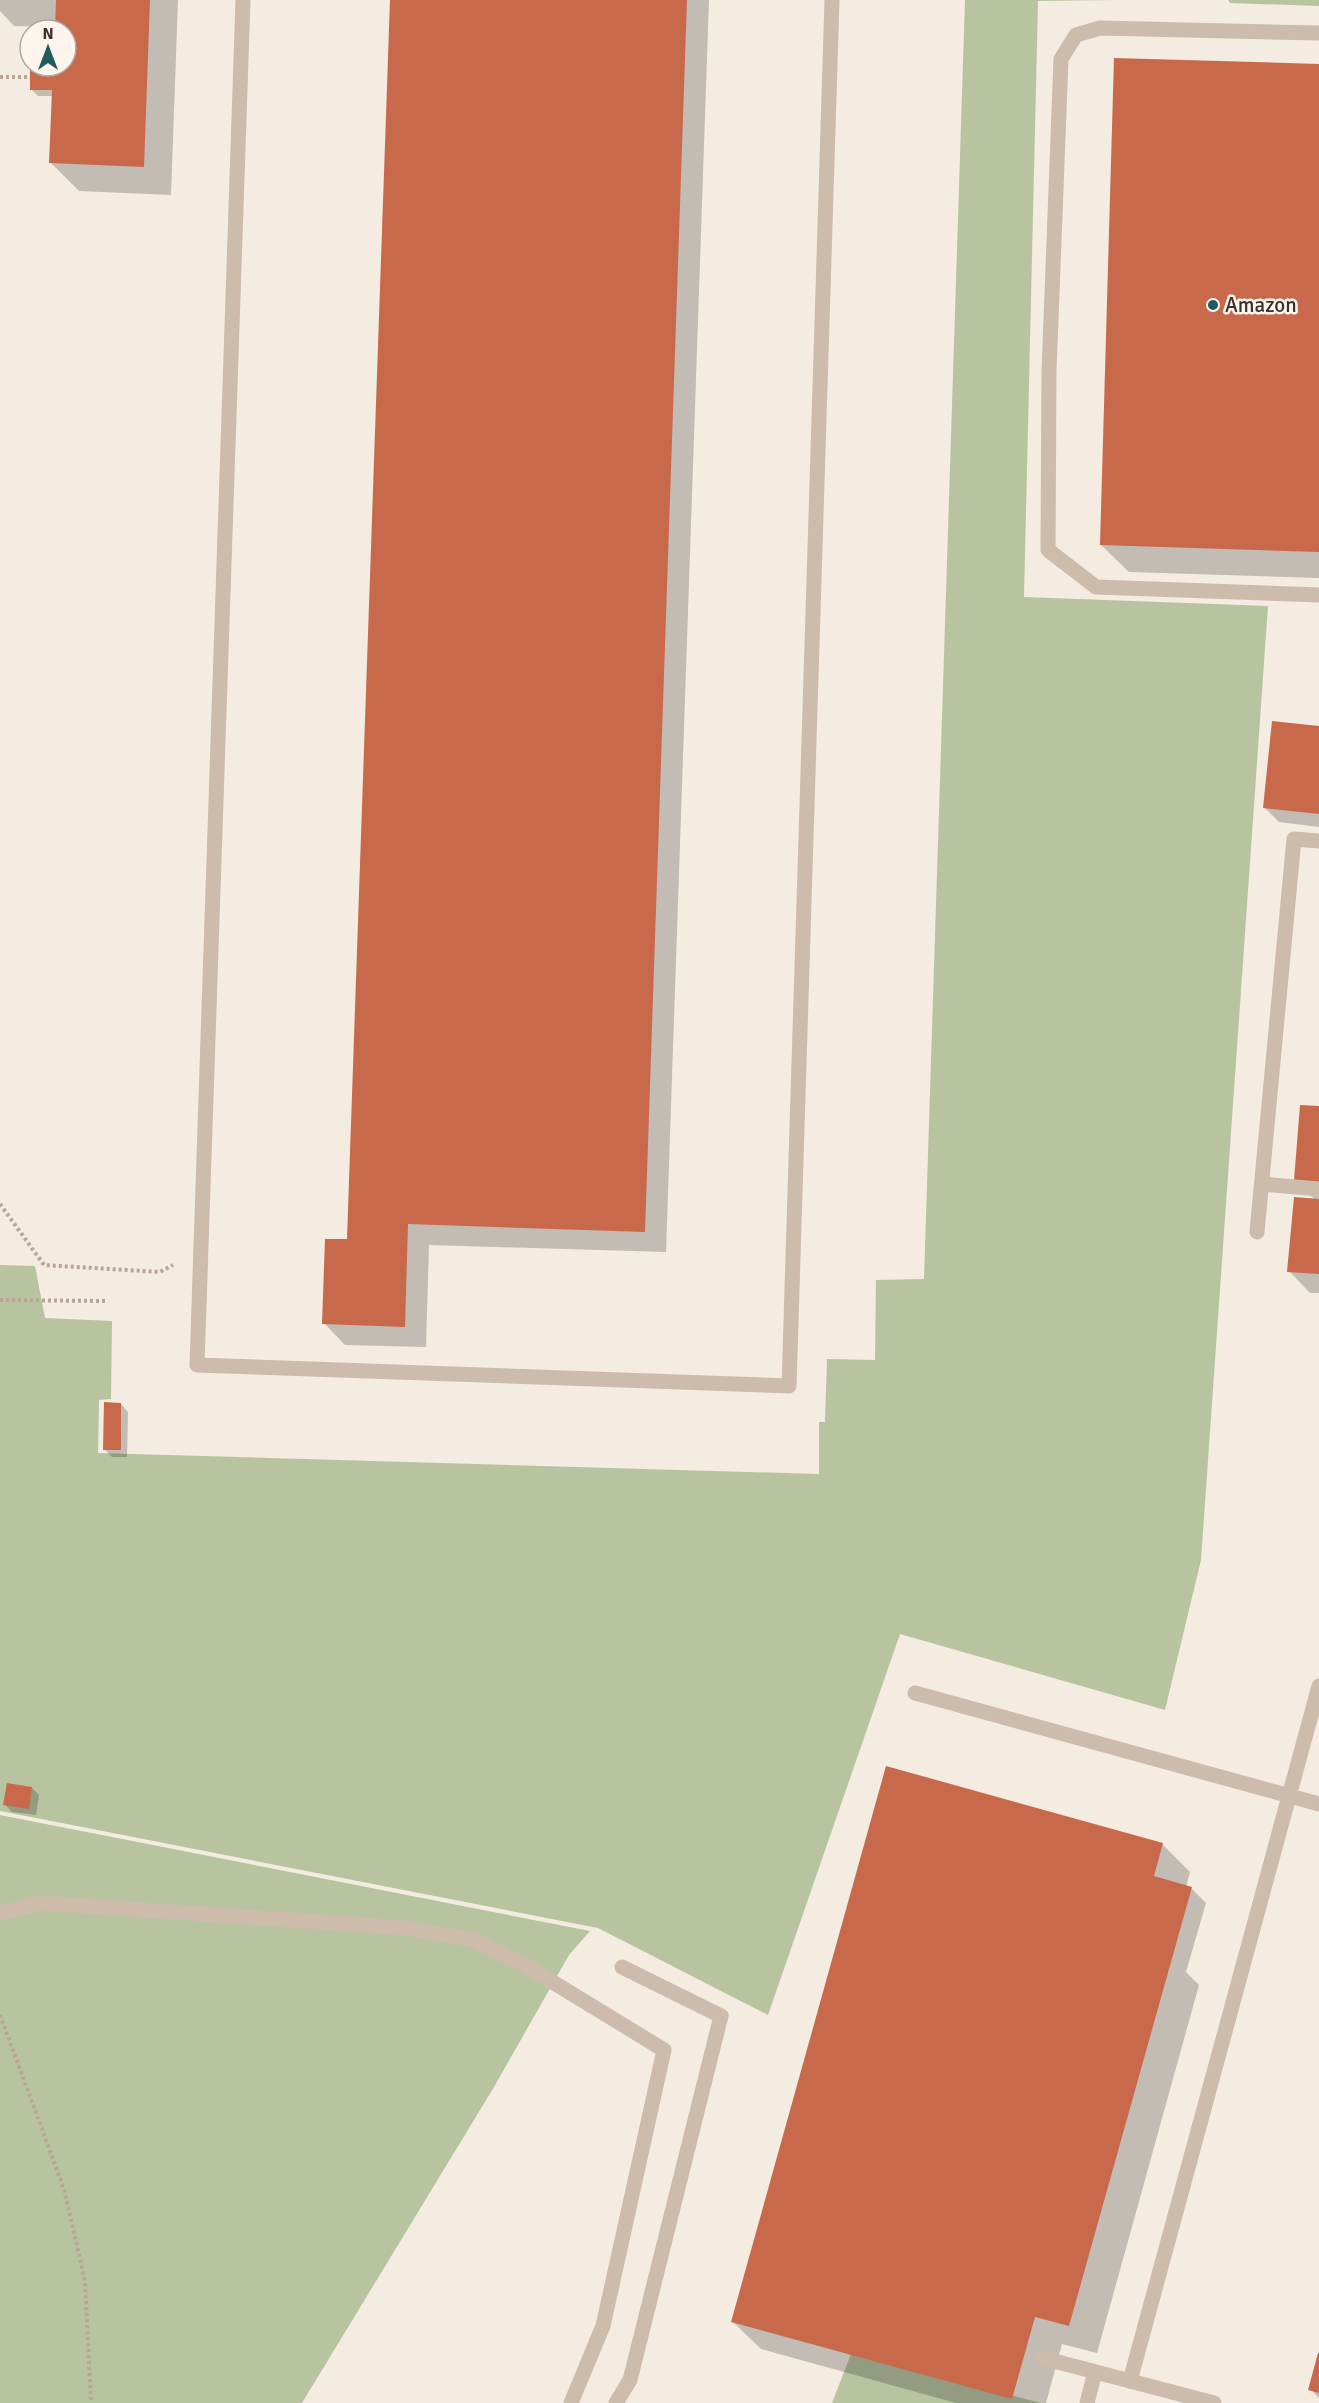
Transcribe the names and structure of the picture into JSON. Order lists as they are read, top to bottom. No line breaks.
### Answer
{"places":["Amazon"],"north":"top"}
